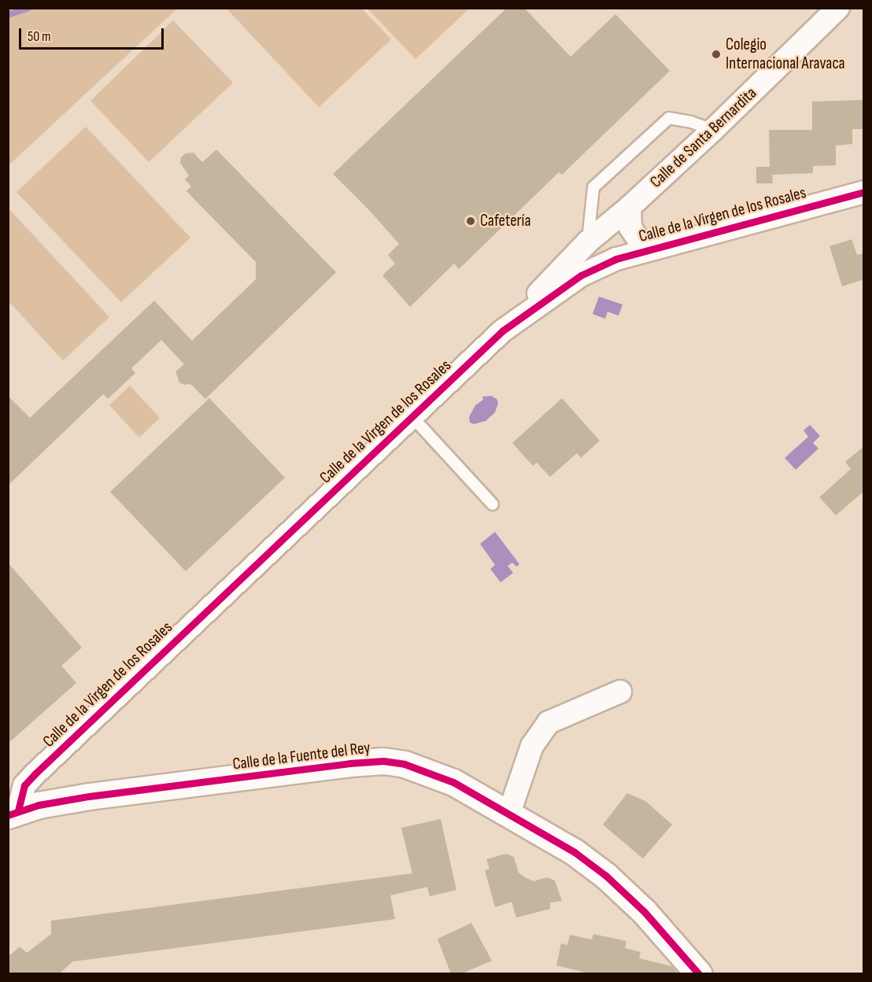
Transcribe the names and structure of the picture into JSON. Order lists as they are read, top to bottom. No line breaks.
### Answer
{"streets":{"street":["Calle de Santa Bernardita","Calle de la Virgen de los Rosales","Calle de la Fuente del Rey"]},"crossings":[["Calle de Santa Bernardita","Calle de la Virgen de los Rosales"],["Calle de la Virgen de los Rosales","Calle de la Fuente del Rey"]],"places":["Colegio Internacional Aravaca","Cafetería"],"scale_bar":"50 m"}
